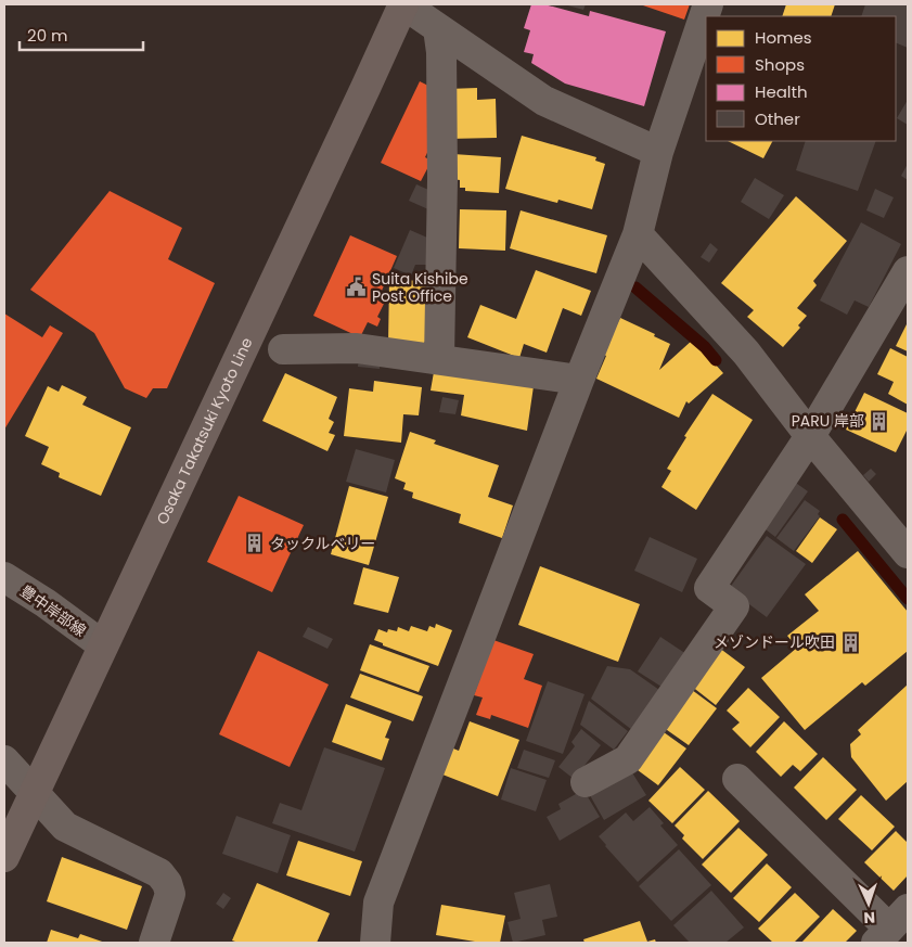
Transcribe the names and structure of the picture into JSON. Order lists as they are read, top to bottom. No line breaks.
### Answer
{"streets":{"main road":["Osaka Takatsuki Kyoto Line"],"street":["豊中岸部線"]},"crossings":[["Osaka Takatsuki Kyoto Line","豊中岸部線"]],"places":{"public building":["Suita Kishibe Post Office"],"building":["PARU 岸部","タックルベリー","メゾンドール吹田"]},"legend":["Homes","Shops","Health","Other"],"scale_bar":"20 m","north":"bottom"}
